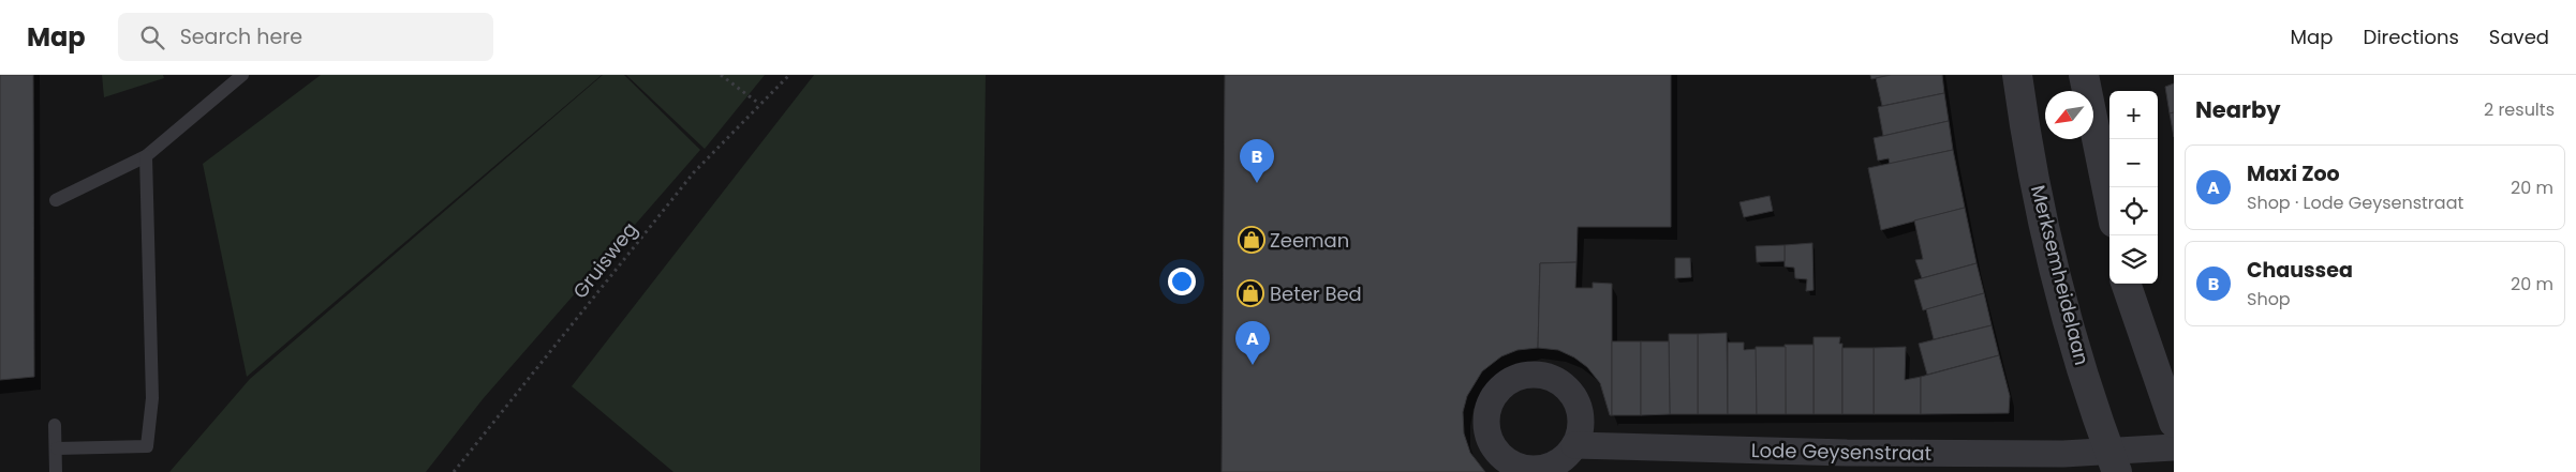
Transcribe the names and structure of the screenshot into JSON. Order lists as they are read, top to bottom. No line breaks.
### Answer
{"streets":{"street":["Merksemheidelaan","Lode Geysenstraat"],"path":["Gruisweg"]},"crossings":[["Merksemheidelaan","Lode Geysenstraat"]],"places":{"shop":["Zeeman","Beter Bed"]},"north":"bottom left","page":{"header":"Map","search":"Search here","nav":["Map","Directions","Saved"],"heading":["Nearby","2 results"],"map_buttons":["+","−"],"pins":["B","A"],"list":[{"mark":"A","name":"Maxi Zoo","note":"Shop · Lode Geysenstraat","value":"20 m"},{"mark":"B","name":"Chaussea","note":"Shop","value":"20 m"}]}}
